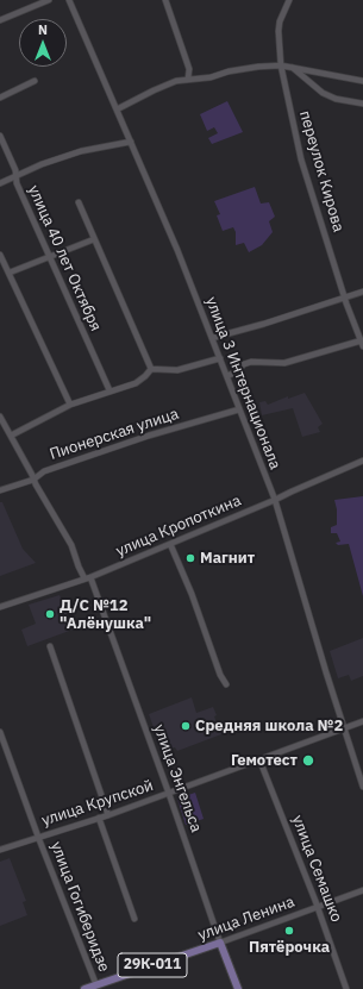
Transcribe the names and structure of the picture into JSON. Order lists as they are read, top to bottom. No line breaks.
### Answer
{"streets":{"main road":["улица Энгельса","улица Ленина","29К-011"],"street":["переулок Кирова","улица 40 лет Октября","улица 3 Интернационала","Пионерская улица","улица Кропоткина","улица Крупской","улица Семашко","улица Гогиберидзе"]},"crossings":[["улица 3 Интернационала","Пионерская улица"],["улица 3 Интернационала","улица Кропоткина"],["улица 3 Интернационала","улица Крупской"],["Пионерская улица","улица Энгельса"],["улица Кропоткина","улица Энгельса"],["улица Энгельса","улица Крупской"],["улица Энгельса","улица Ленина"],["улица Крупской","улица Семашко"],["улица Крупской","улица Гогиберидзе"],["улица Семашко","улица Ленина"],["улица Гогиберидзе","улица Ленина"]],"places":["Магнит","Д/С №12 \"Алёнушка\"","Средняя школа №2","Гемотест","Пятёрочка"],"north":"top"}
